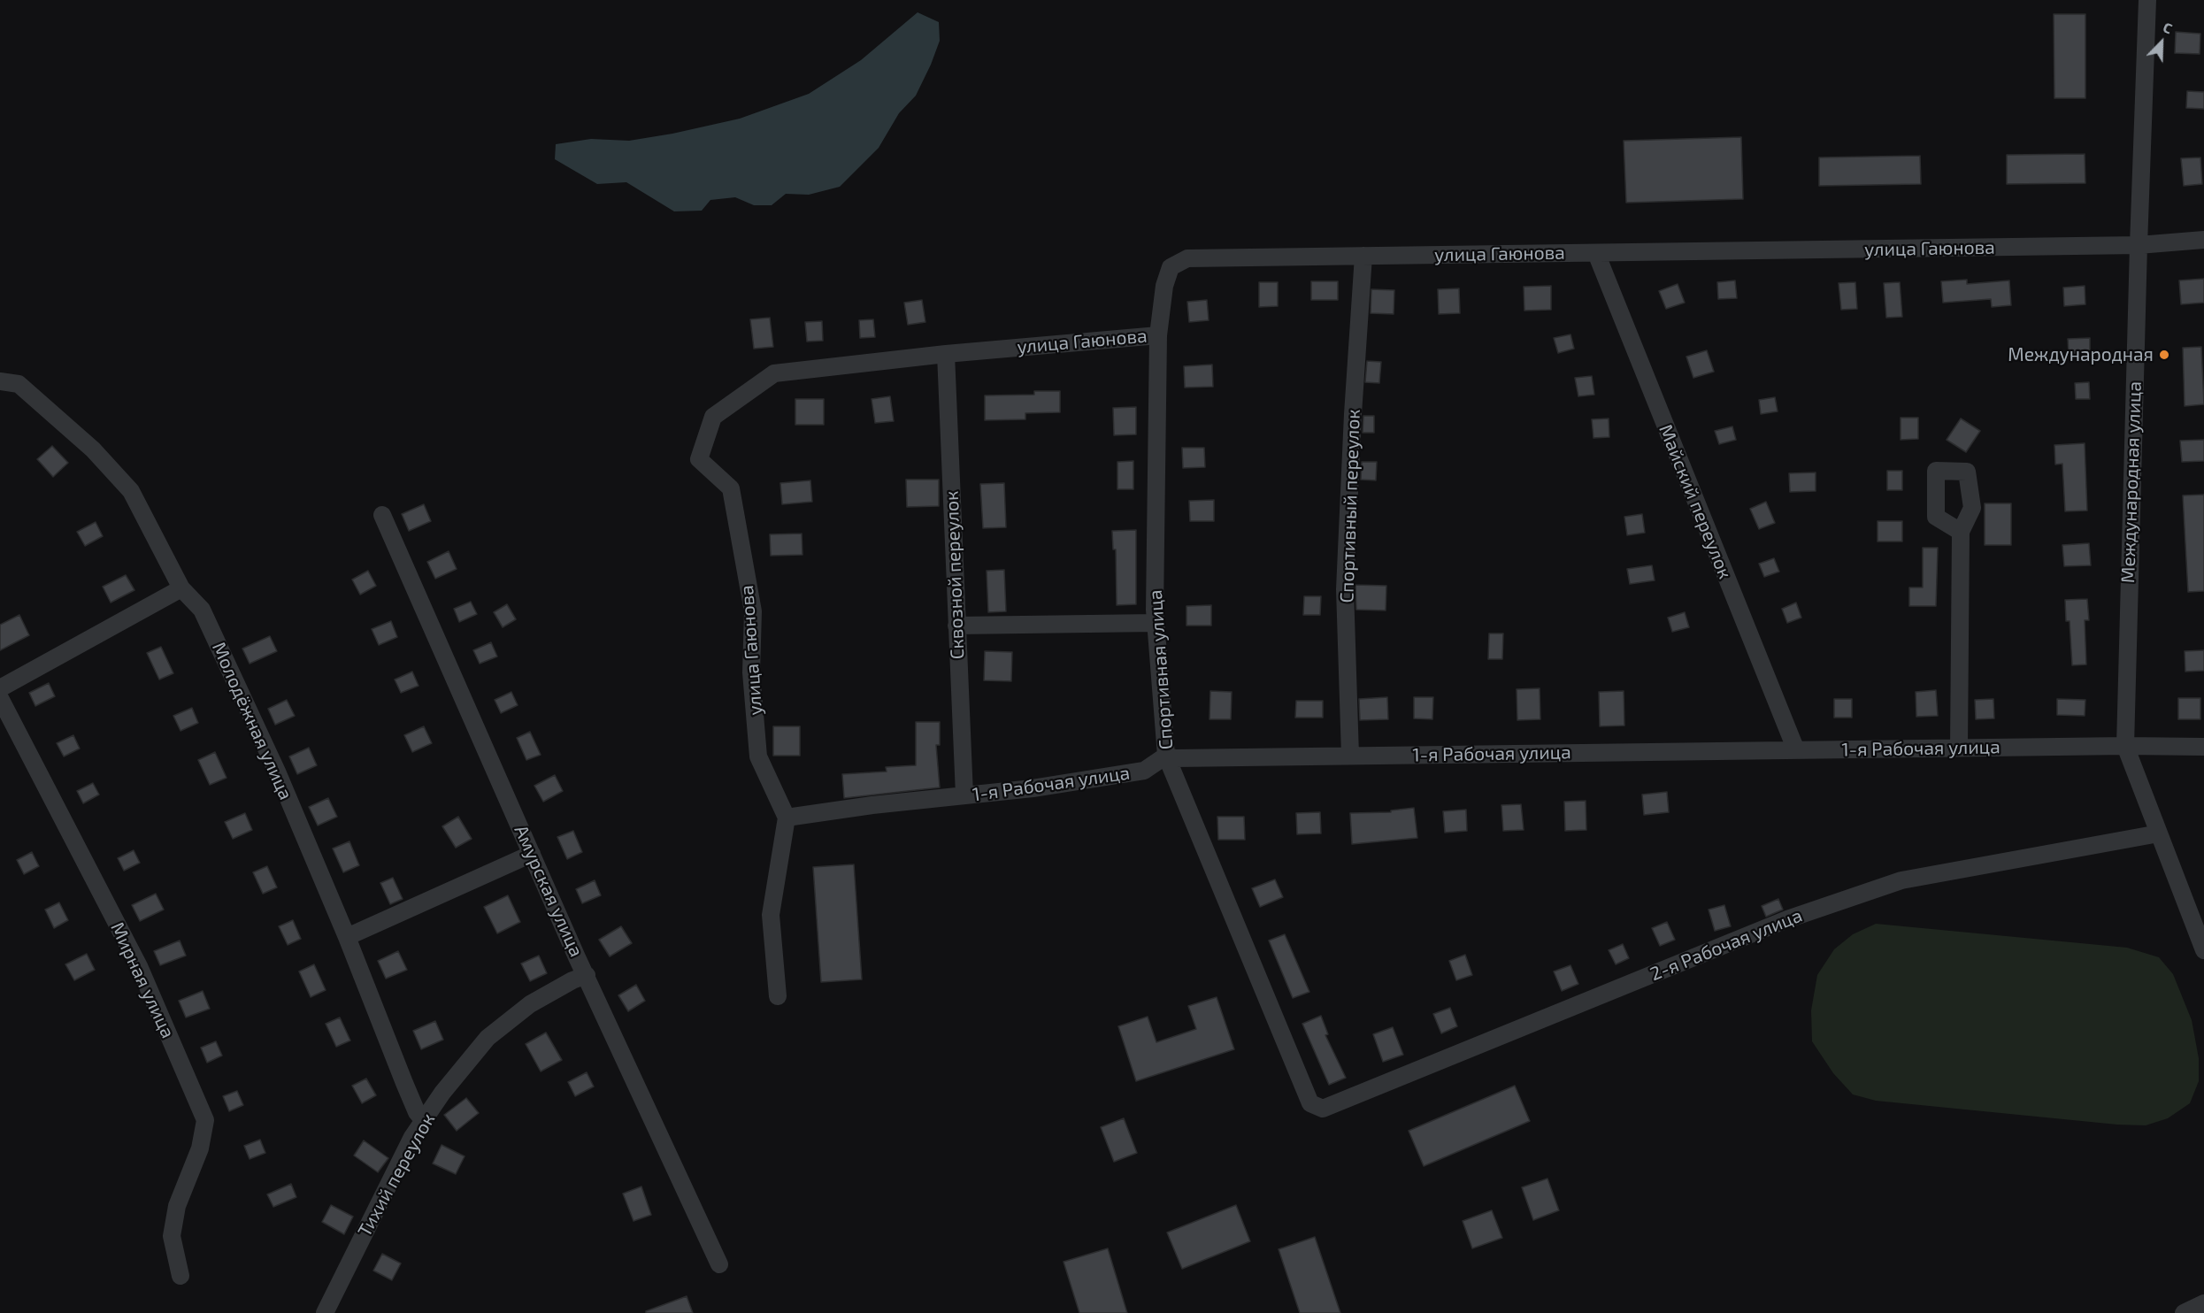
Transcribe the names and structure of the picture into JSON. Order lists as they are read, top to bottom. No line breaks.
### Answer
{"streets":{"street":["улица Гаюнова","Международная улица","Майский переулок","Спортивный переулок","Сквозной переулок","Спортивная улица","Молодёжная улица","1-я Рабочая улица","Амурская улица","2-я Рабочая улица","Мирная улица","Тихий переулок"]},"crossings":[["улица Гаюнова","Международная улица"],["улица Гаюнова","Майский переулок"],["улица Гаюнова","Спортивный переулок"],["улица Гаюнова","Сквозной переулок"],["улица Гаюнова","Спортивная улица"],["улица Гаюнова","1-я Рабочая улица"],["Международная улица","1-я Рабочая улица"],["Международная улица","2-я Рабочая улица"],["Майский переулок","1-я Рабочая улица"],["Спортивный переулок","1-я Рабочая улица"],["Сквозной переулок","1-я Рабочая улица"],["Спортивная улица","1-я Рабочая улица"],["Спортивная улица","2-я Рабочая улица"],["Молодёжная улица","Тихий переулок"],["Амурская улица","Тихий переулок"]],"places":["Международная"],"north":"top right"}
